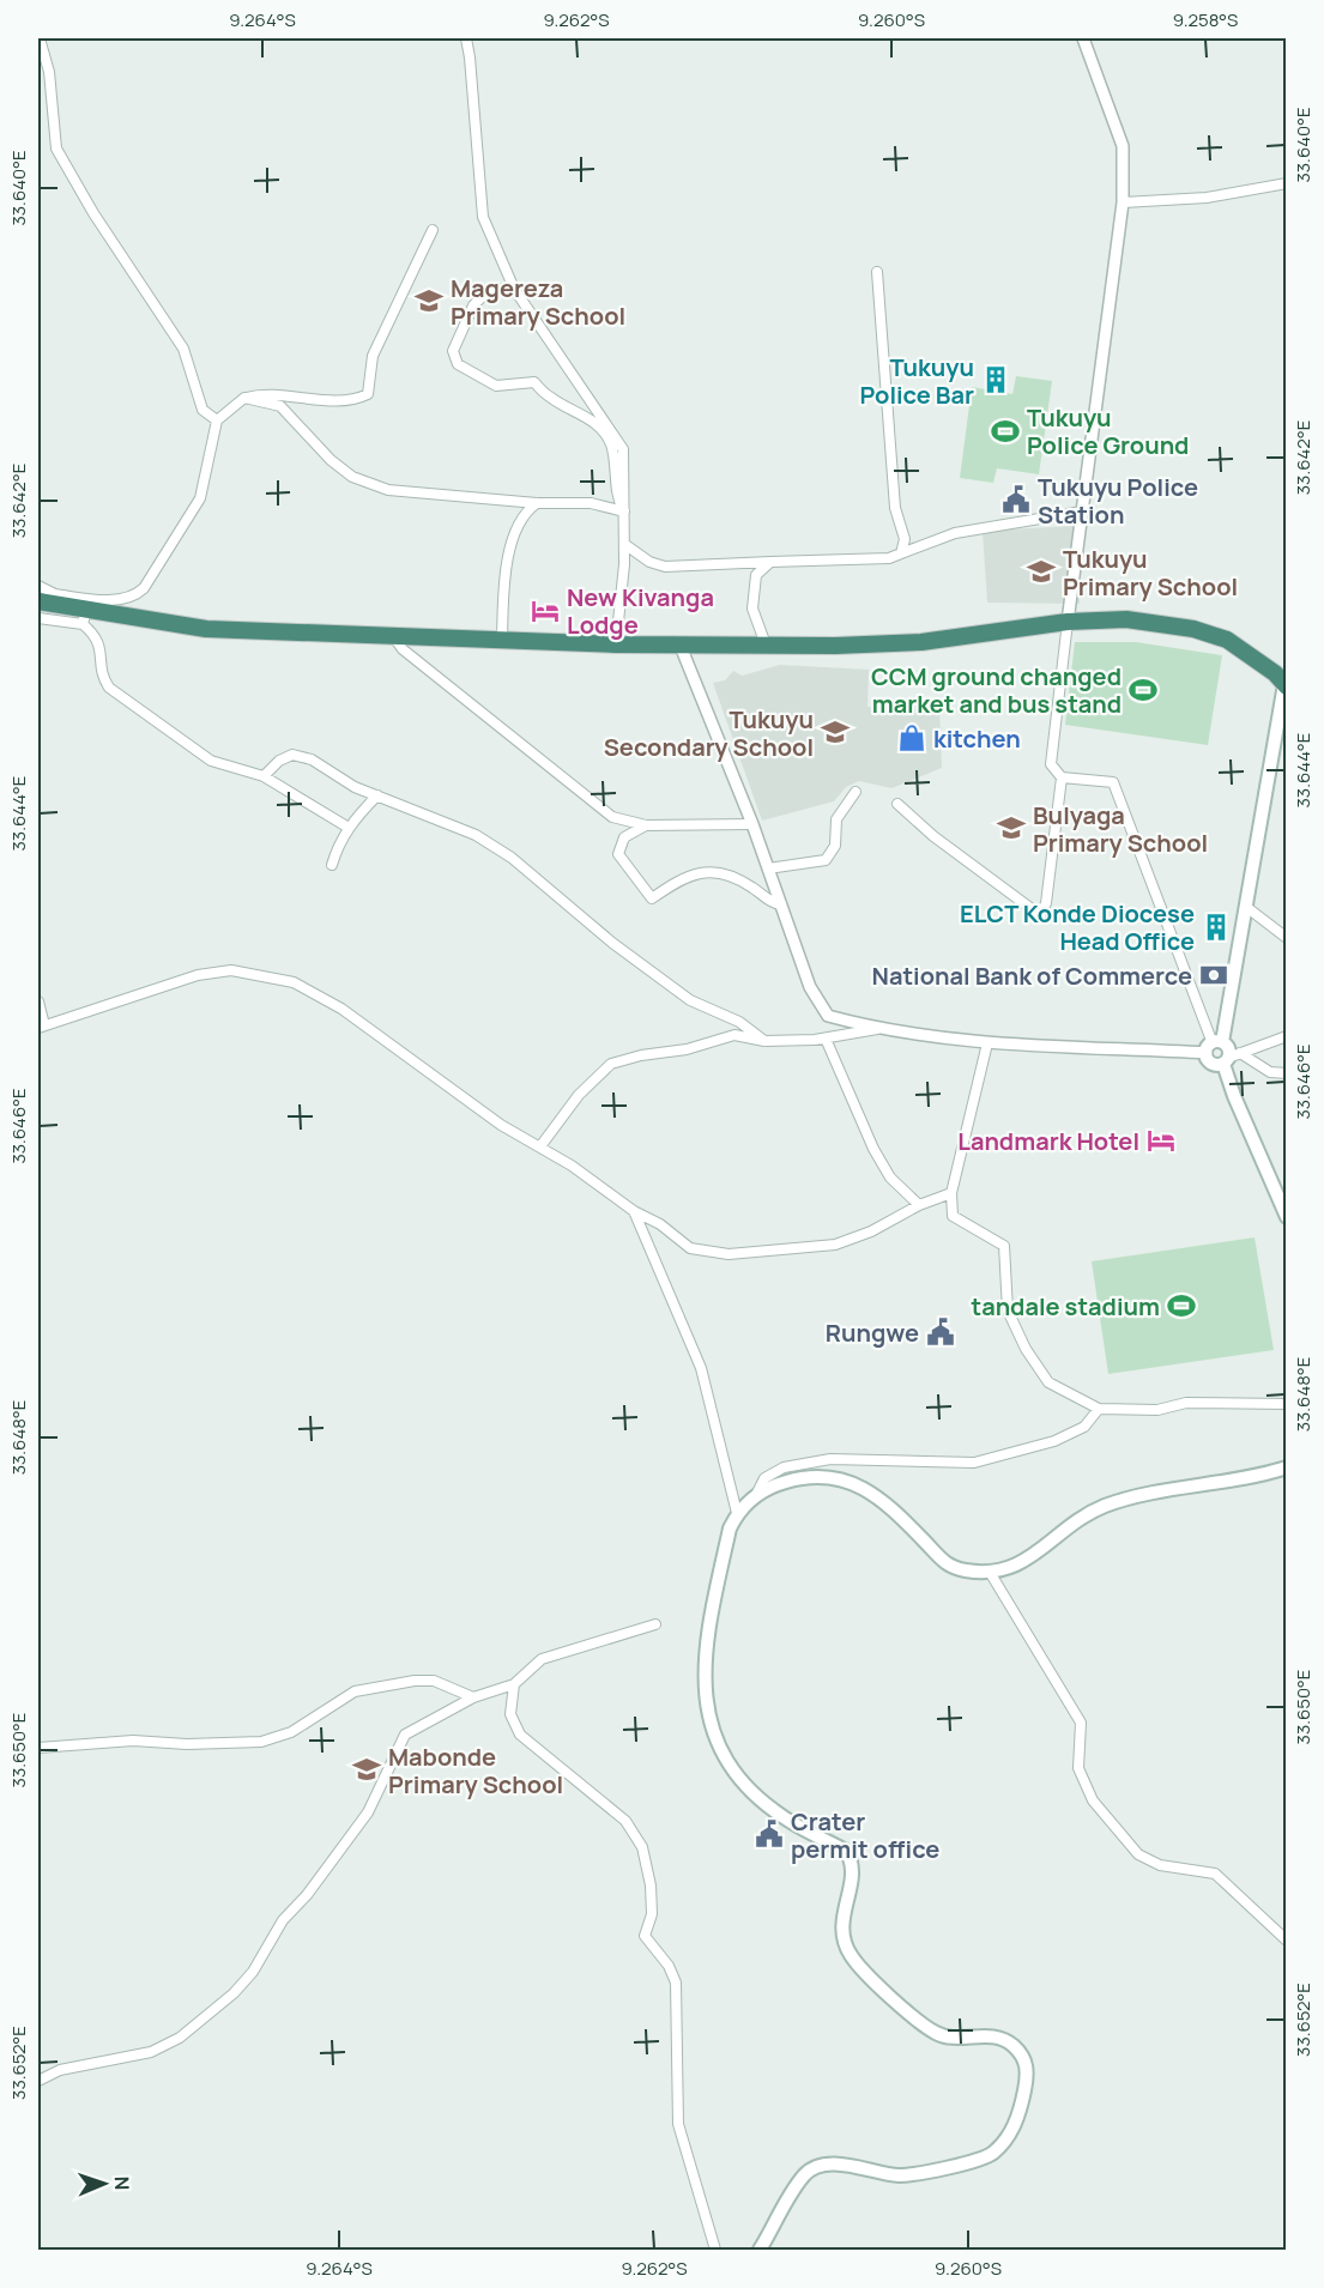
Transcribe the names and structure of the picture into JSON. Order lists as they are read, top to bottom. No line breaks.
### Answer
{"places":{"school or university":["Magereza Primary School","Tukuyu Primary School","Tukuyu Secondary School","Bulyaga Primary School","Mabonde Primary School"],"building":["Tukuyu Police Bar","ELCT Konde Diocese Head Office"],"sports":["Tukuyu Police Ground","CCM ground changed market and bus stand","tandale stadium"],"public building":["Tukuyu Police Station","Rungwe","Crater permit office"],"hotel":["New Kivanga Lodge","Landmark Hotel"],"shop":["kitchen"],"bank":["National Bank of Commerce"]},"north":"right","coordinates":["9.264°S","9.262°S","9.260°S","9.258°S","33.640°E","33.642°E","33.644°E","33.646°E","33.648°E","33.650°E","33.652°E"]}
